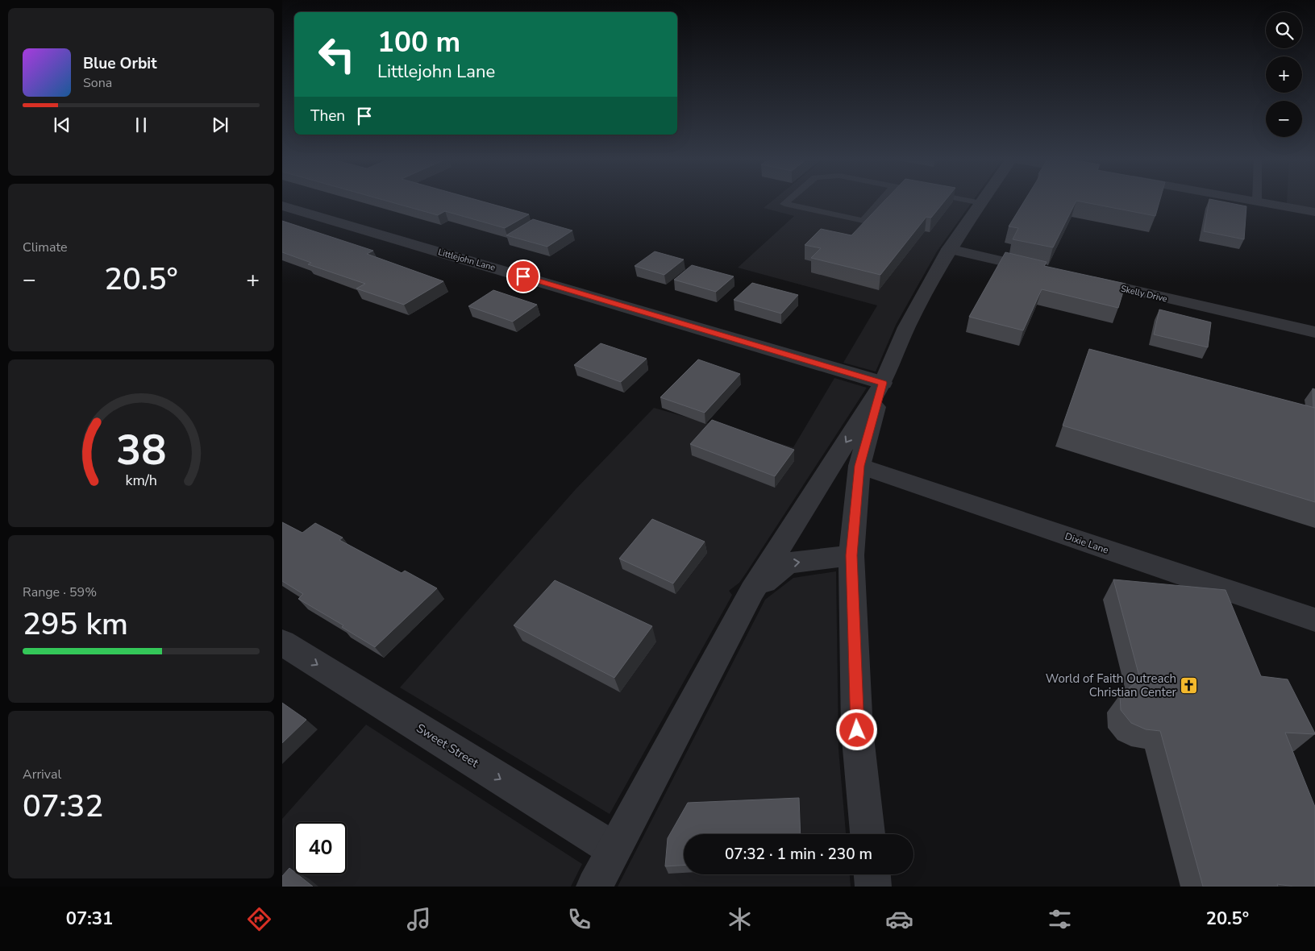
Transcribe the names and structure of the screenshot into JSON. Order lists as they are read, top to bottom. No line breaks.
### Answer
{"streets":{"street":["Littlejohn Lane","Skelly Drive","Dixie Lane","Sweet Street"]},"one_way":["Sweet Street"],"places":{"church":["World of Faith Outreach Christian Center"]},"page":{"map_buttons":["+","−"],"turn":["100 m","Littlejohn Lane"],"song":["Blue Orbit","Sona"],"then":"Then","tile":["Climate",["Range · 59%","295 km"],["Arrival","07:32"]],"heat":["−","20.5°","+"],"limit":"40","trip":"07:32 · 1 min · 230 m","tabs":["07:31","20.5°"],"gauge":["38","km/h"]}}
